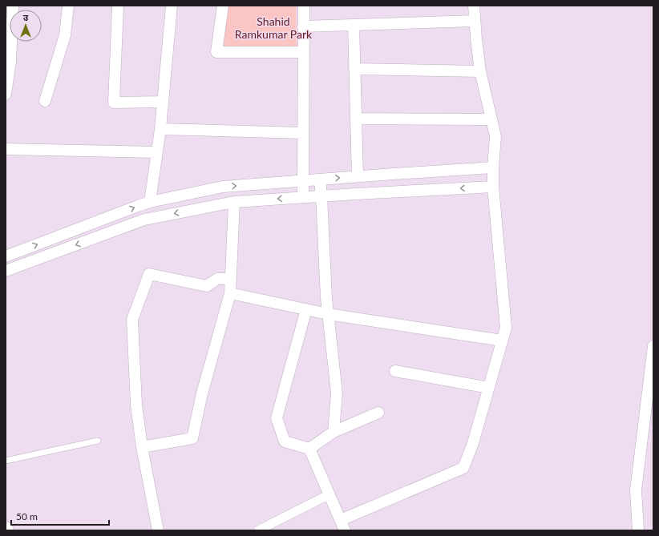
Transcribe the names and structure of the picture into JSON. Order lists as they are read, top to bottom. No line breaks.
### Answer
{"parks":["Shahid Ramkumar Park"],"scale_bar":"50 m","north":"top"}
